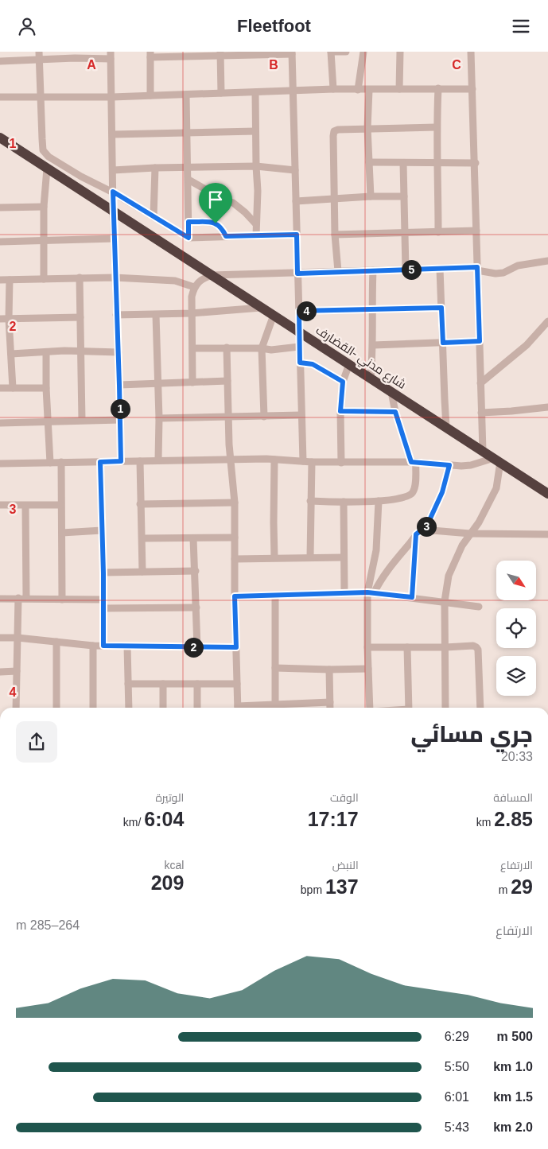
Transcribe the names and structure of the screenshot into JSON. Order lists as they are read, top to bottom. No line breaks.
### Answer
{"streets":{"highway":["شارع مدني -القضارف"]},"north":"bottom right","page":{"header":"Fleetfoot","pins":["5","4","1","3","2"],"heading":["جري مسائي","20:33"],"stats":[["المسافة","2.85 km"],["الوقت","17:17"],["الوتيرة","6:04 /km"],["الارتفاع","29 m"],["النبض","137 bpm"],["kcal","209"]],"chart":["الارتفاع","264–285 m"],"list":[{"name":"500 m","note":"6:29"},{"name":"1.0 km","note":"5:50"},{"name":"1.5 km","note":"6:01"},{"name":"2.0 km","note":"5:43"}]},"grid":{"columns":["A","B","C"],"rows":["1","2","3","4"]}}
